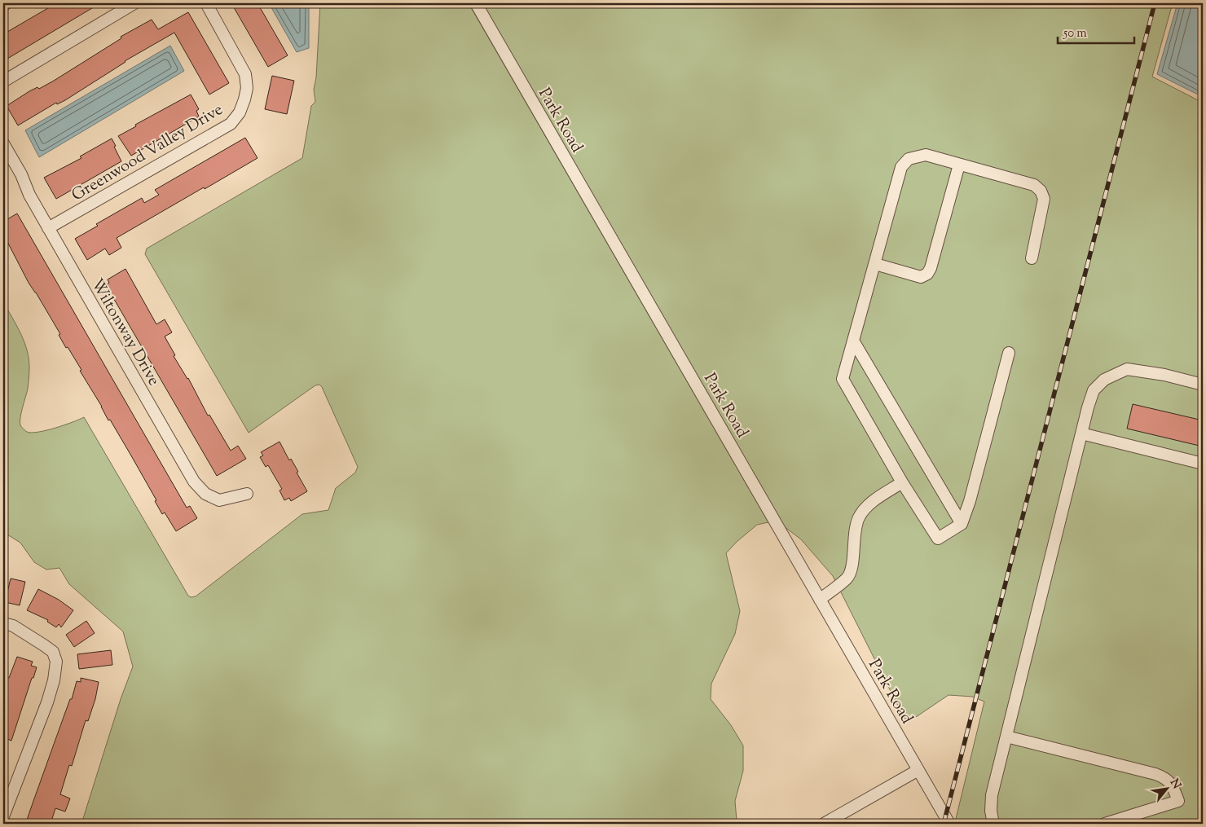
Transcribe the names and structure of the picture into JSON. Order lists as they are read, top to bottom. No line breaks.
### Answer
{"streets":{"street":["Park Road","Greenwood Valley Drive","Wiltonway Drive"]},"crossings":[["Greenwood Valley Drive","Wiltonway Drive"]],"scale_bar":"50 m","north":"top right"}
